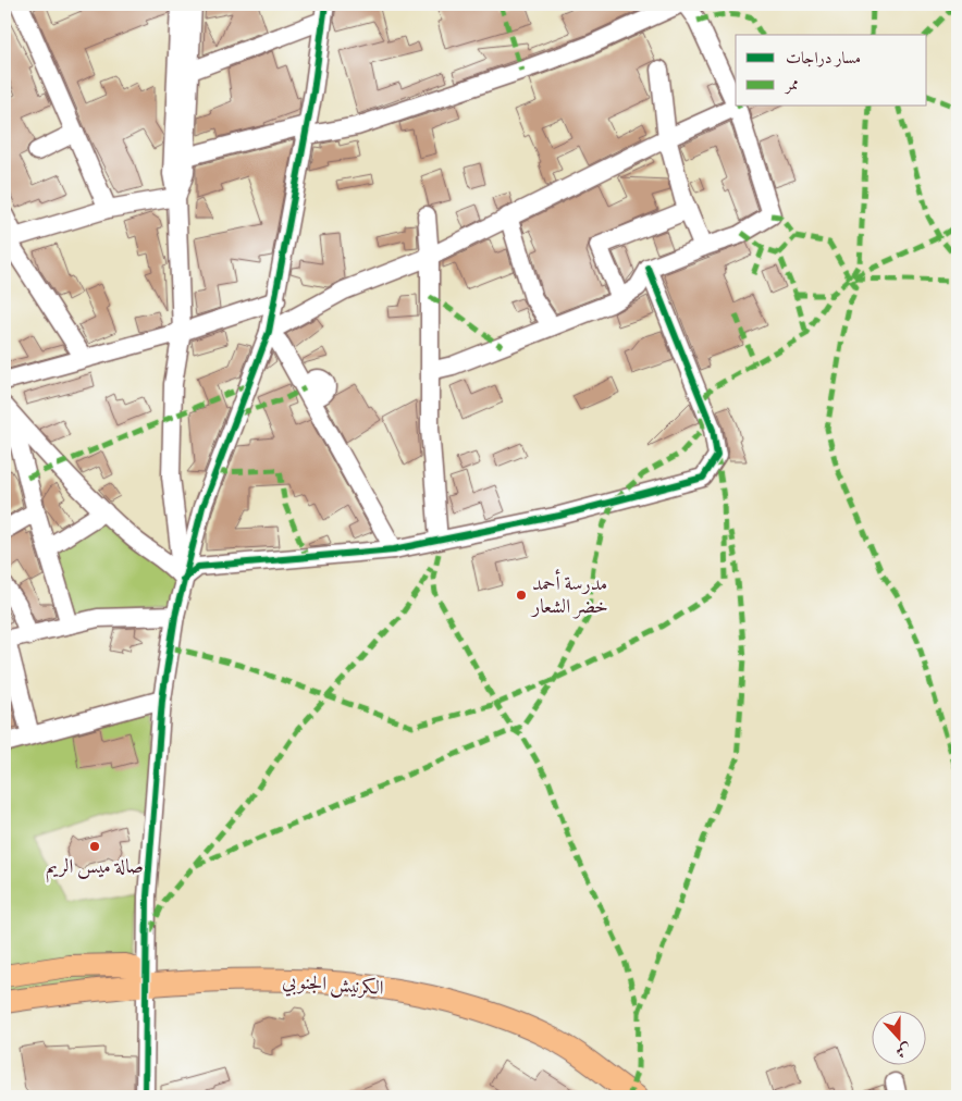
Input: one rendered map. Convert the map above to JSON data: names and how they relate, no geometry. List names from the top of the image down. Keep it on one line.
{"streets":{"main road":["الكرنيش الجنوبي"]},"places":["مدرسة أحمد خضر الشعار","صالة ميس الريم"],"legend":["مسار دراجات","ممر"],"north":"bottom"}
